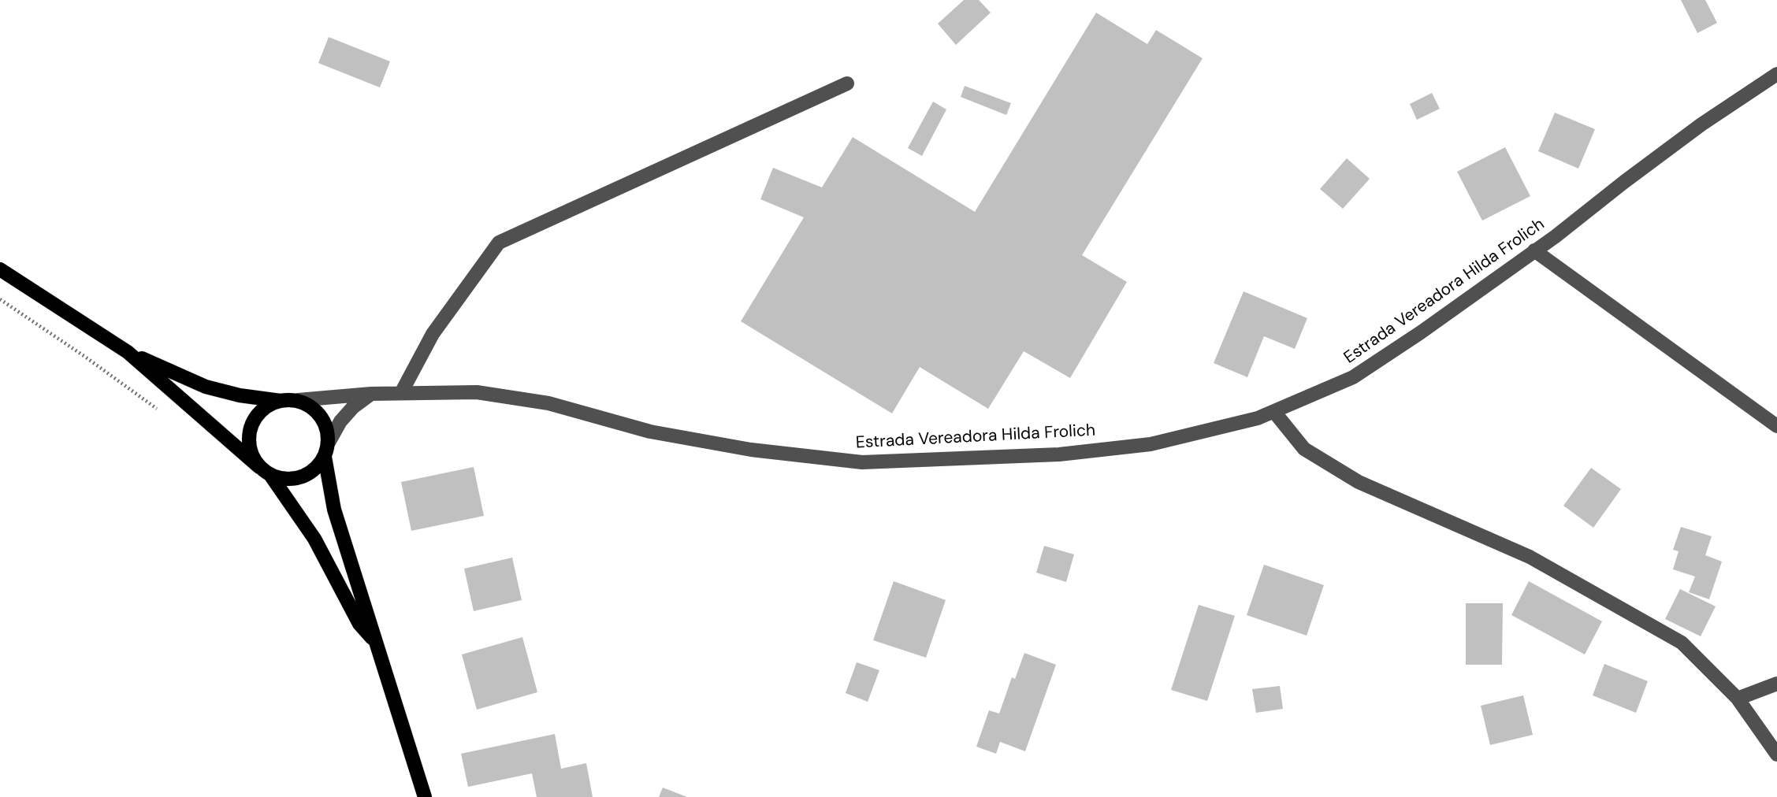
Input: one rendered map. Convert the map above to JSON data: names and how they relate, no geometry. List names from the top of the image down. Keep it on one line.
{"streets":{"street":["Estrada Vereadora Hilda Frolich"]}}
